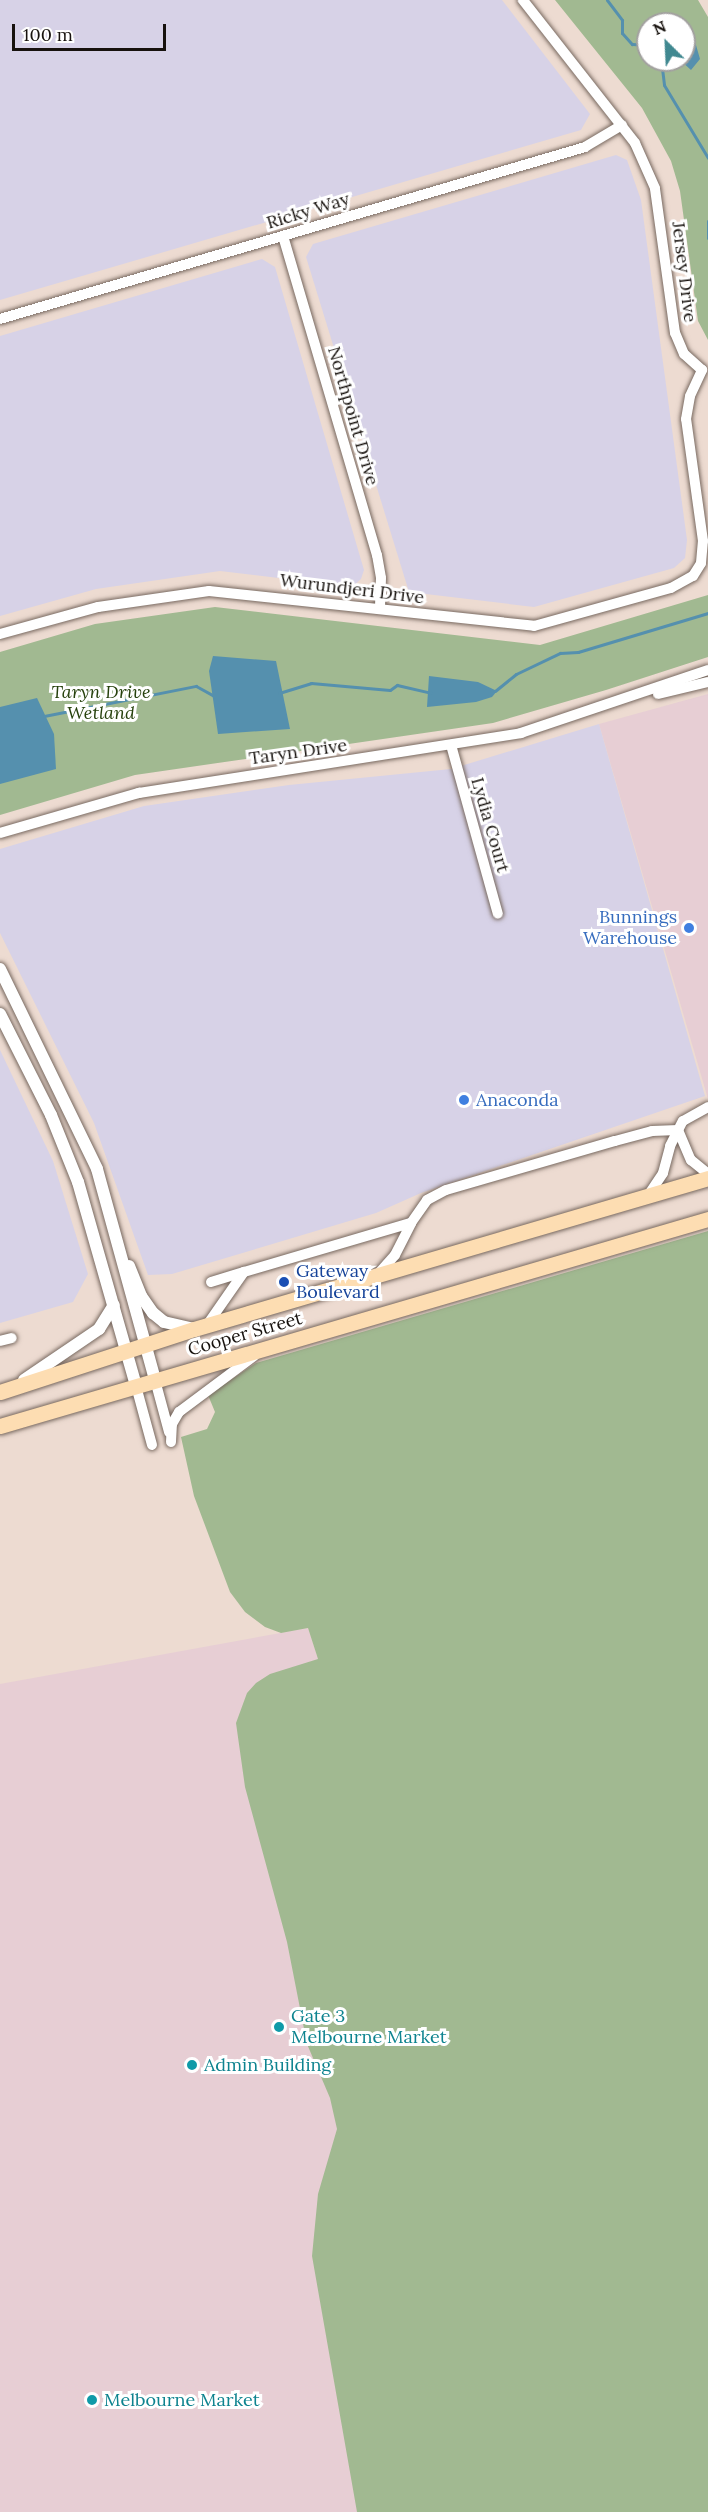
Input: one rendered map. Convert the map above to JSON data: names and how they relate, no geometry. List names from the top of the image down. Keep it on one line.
{"streets":{"main road":["Cooper Street"],"street":["Ricky Way","Jersey Drive","Northpoint Drive","Wurundjeri Drive","Taryn Drive","Lydia Court"]},"crossings":[["Ricky Way","Jersey Drive"],["Ricky Way","Northpoint Drive"],["Jersey Drive","Wurundjeri Drive"],["Northpoint Drive","Wurundjeri Drive"],["Taryn Drive","Lydia Court"]],"parks":["Taryn Drive Wetland"],"places":["Bunnings Warehouse","Anaconda","Gateway Boulevard","Gate 3 Melbourne Market","Admin Building","Melbourne Market"],"scale_bar":"100 m","north":"top left"}
